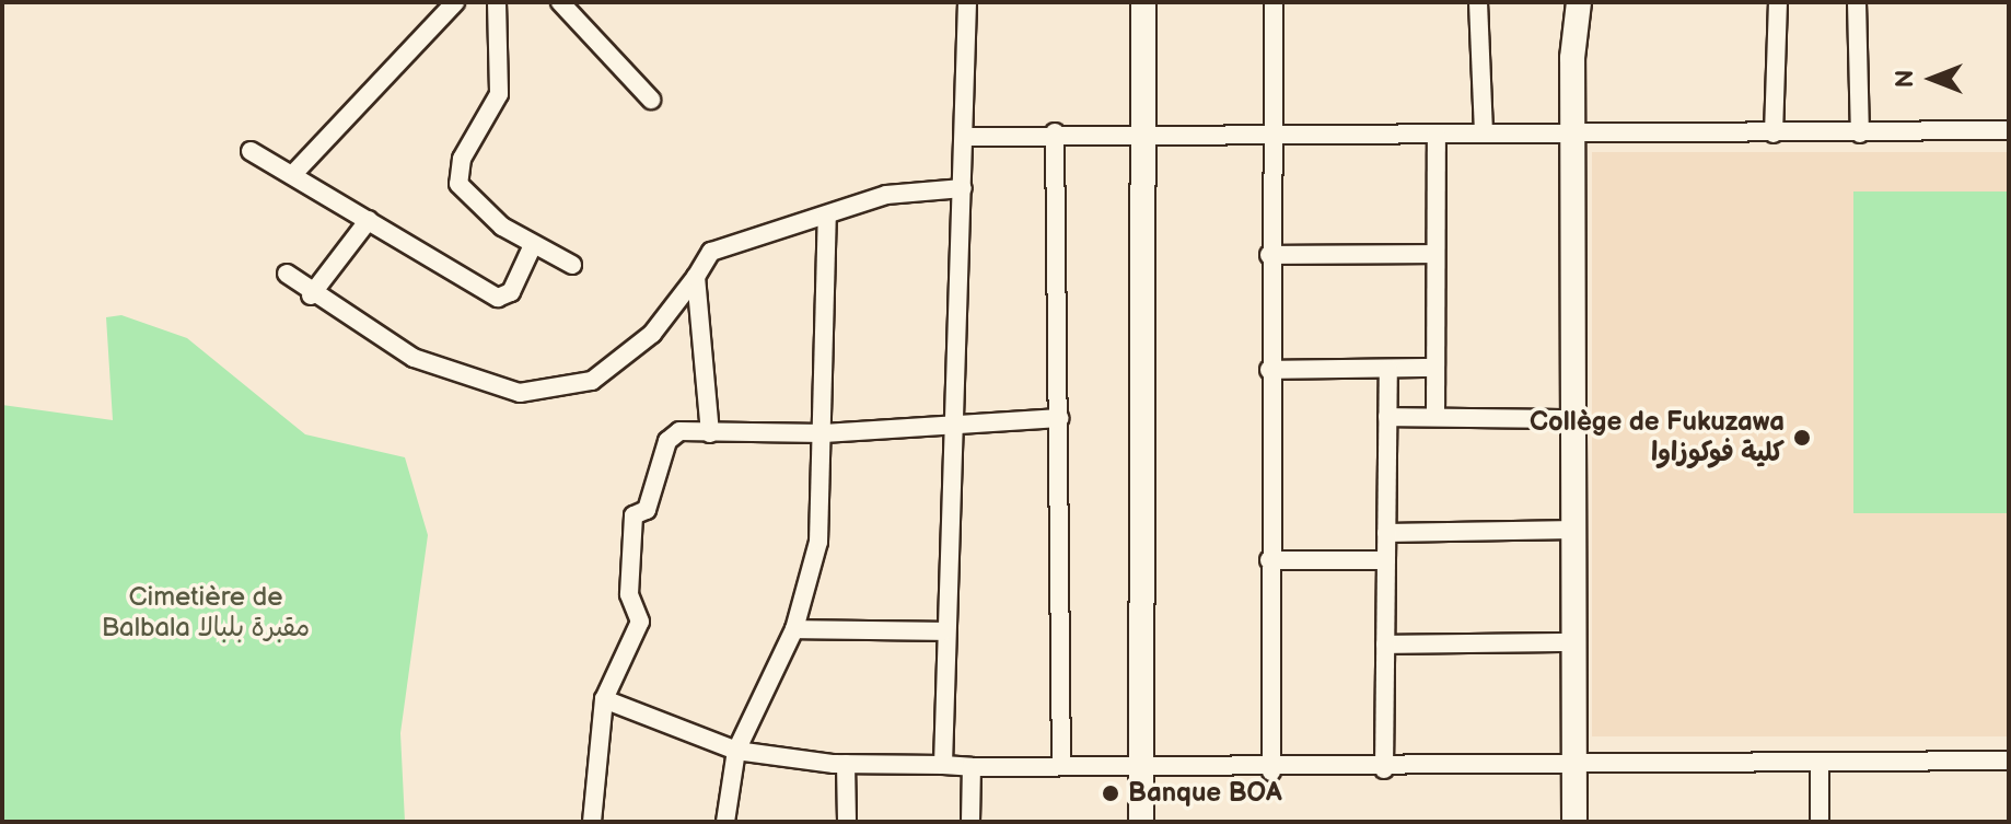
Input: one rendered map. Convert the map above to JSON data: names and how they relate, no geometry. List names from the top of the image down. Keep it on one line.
{"parks":["Cimetière de Balbala مقبرة بلبالا"],"places":["Collège de Fukuzawa كلية فوكوزاوا","Banque BOA"],"north":"left"}
